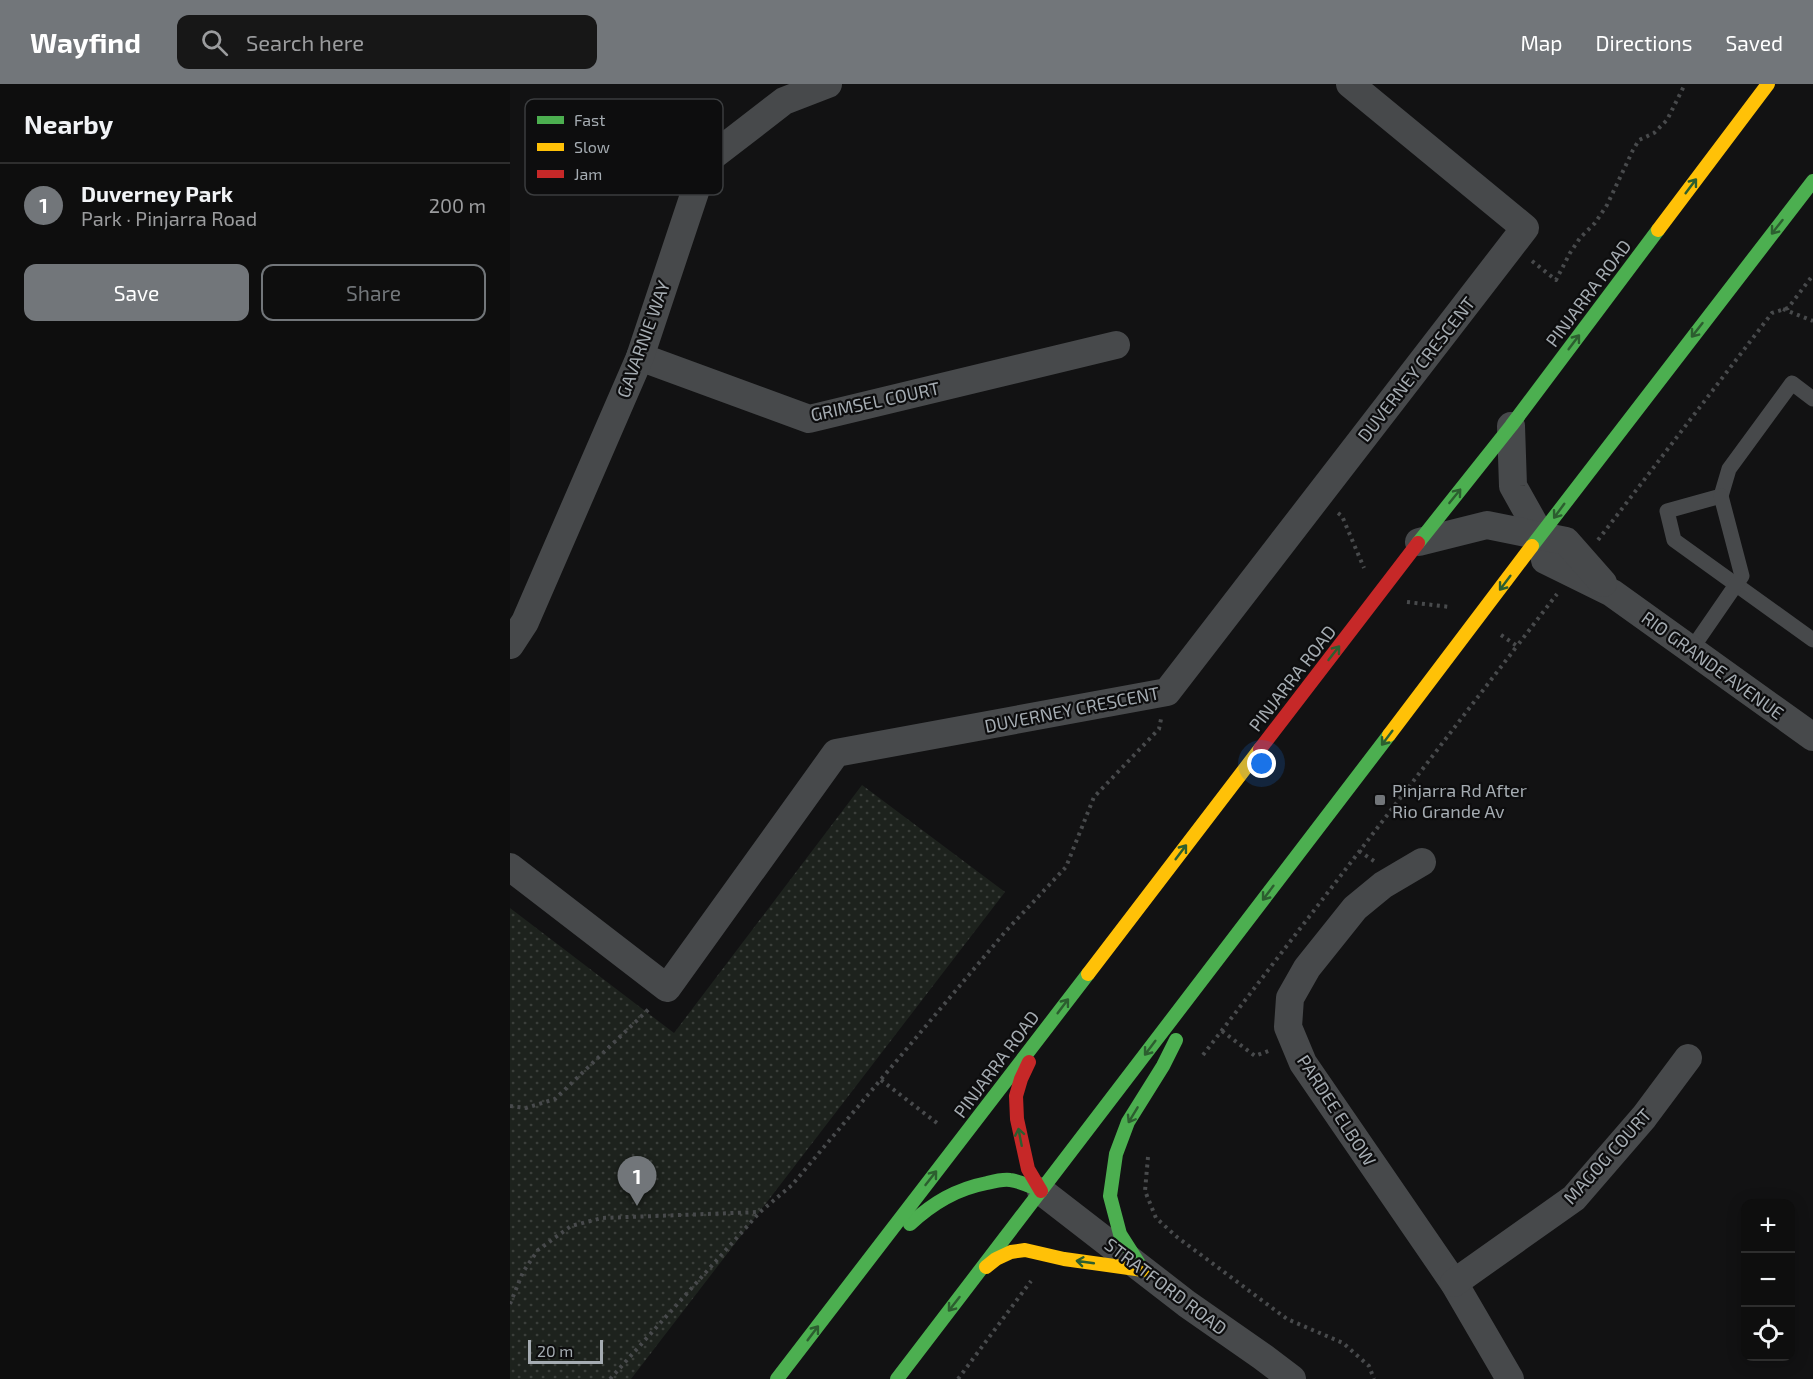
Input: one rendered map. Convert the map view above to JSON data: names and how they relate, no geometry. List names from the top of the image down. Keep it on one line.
{"streets":{"main road":["PINJARRA ROAD"],"street":["GAVARNIE WAY","DUVERNEY CRESCENT","GRIMSEL COURT","RIO GRANDE AVENUE","PARDEE ELBOW","MAGOG COURT","STRATFORD ROAD"]},"crossings":[["PINJARRA ROAD","RIO GRANDE AVENUE"],["GAVARNIE WAY","GRIMSEL COURT"],["PARDEE ELBOW","MAGOG COURT"]],"places":{"transit":["Pinjarra Rd After Rio Grande Av"]},"legend":["Fast","Slow","Jam"],"scale_bar":"20 m","page":{"header":"Wayfind","search":"Search here","nav":["Map","Directions","Saved"],"heading":"Nearby","list":[{"mark":"1","name":"Duverney Park","note":"Park · Pinjarra Road","value":"200 m"}],"buttons":["Save","Share"],"pins":"1","map_buttons":["+","−"],"scale":"20 m"}}
